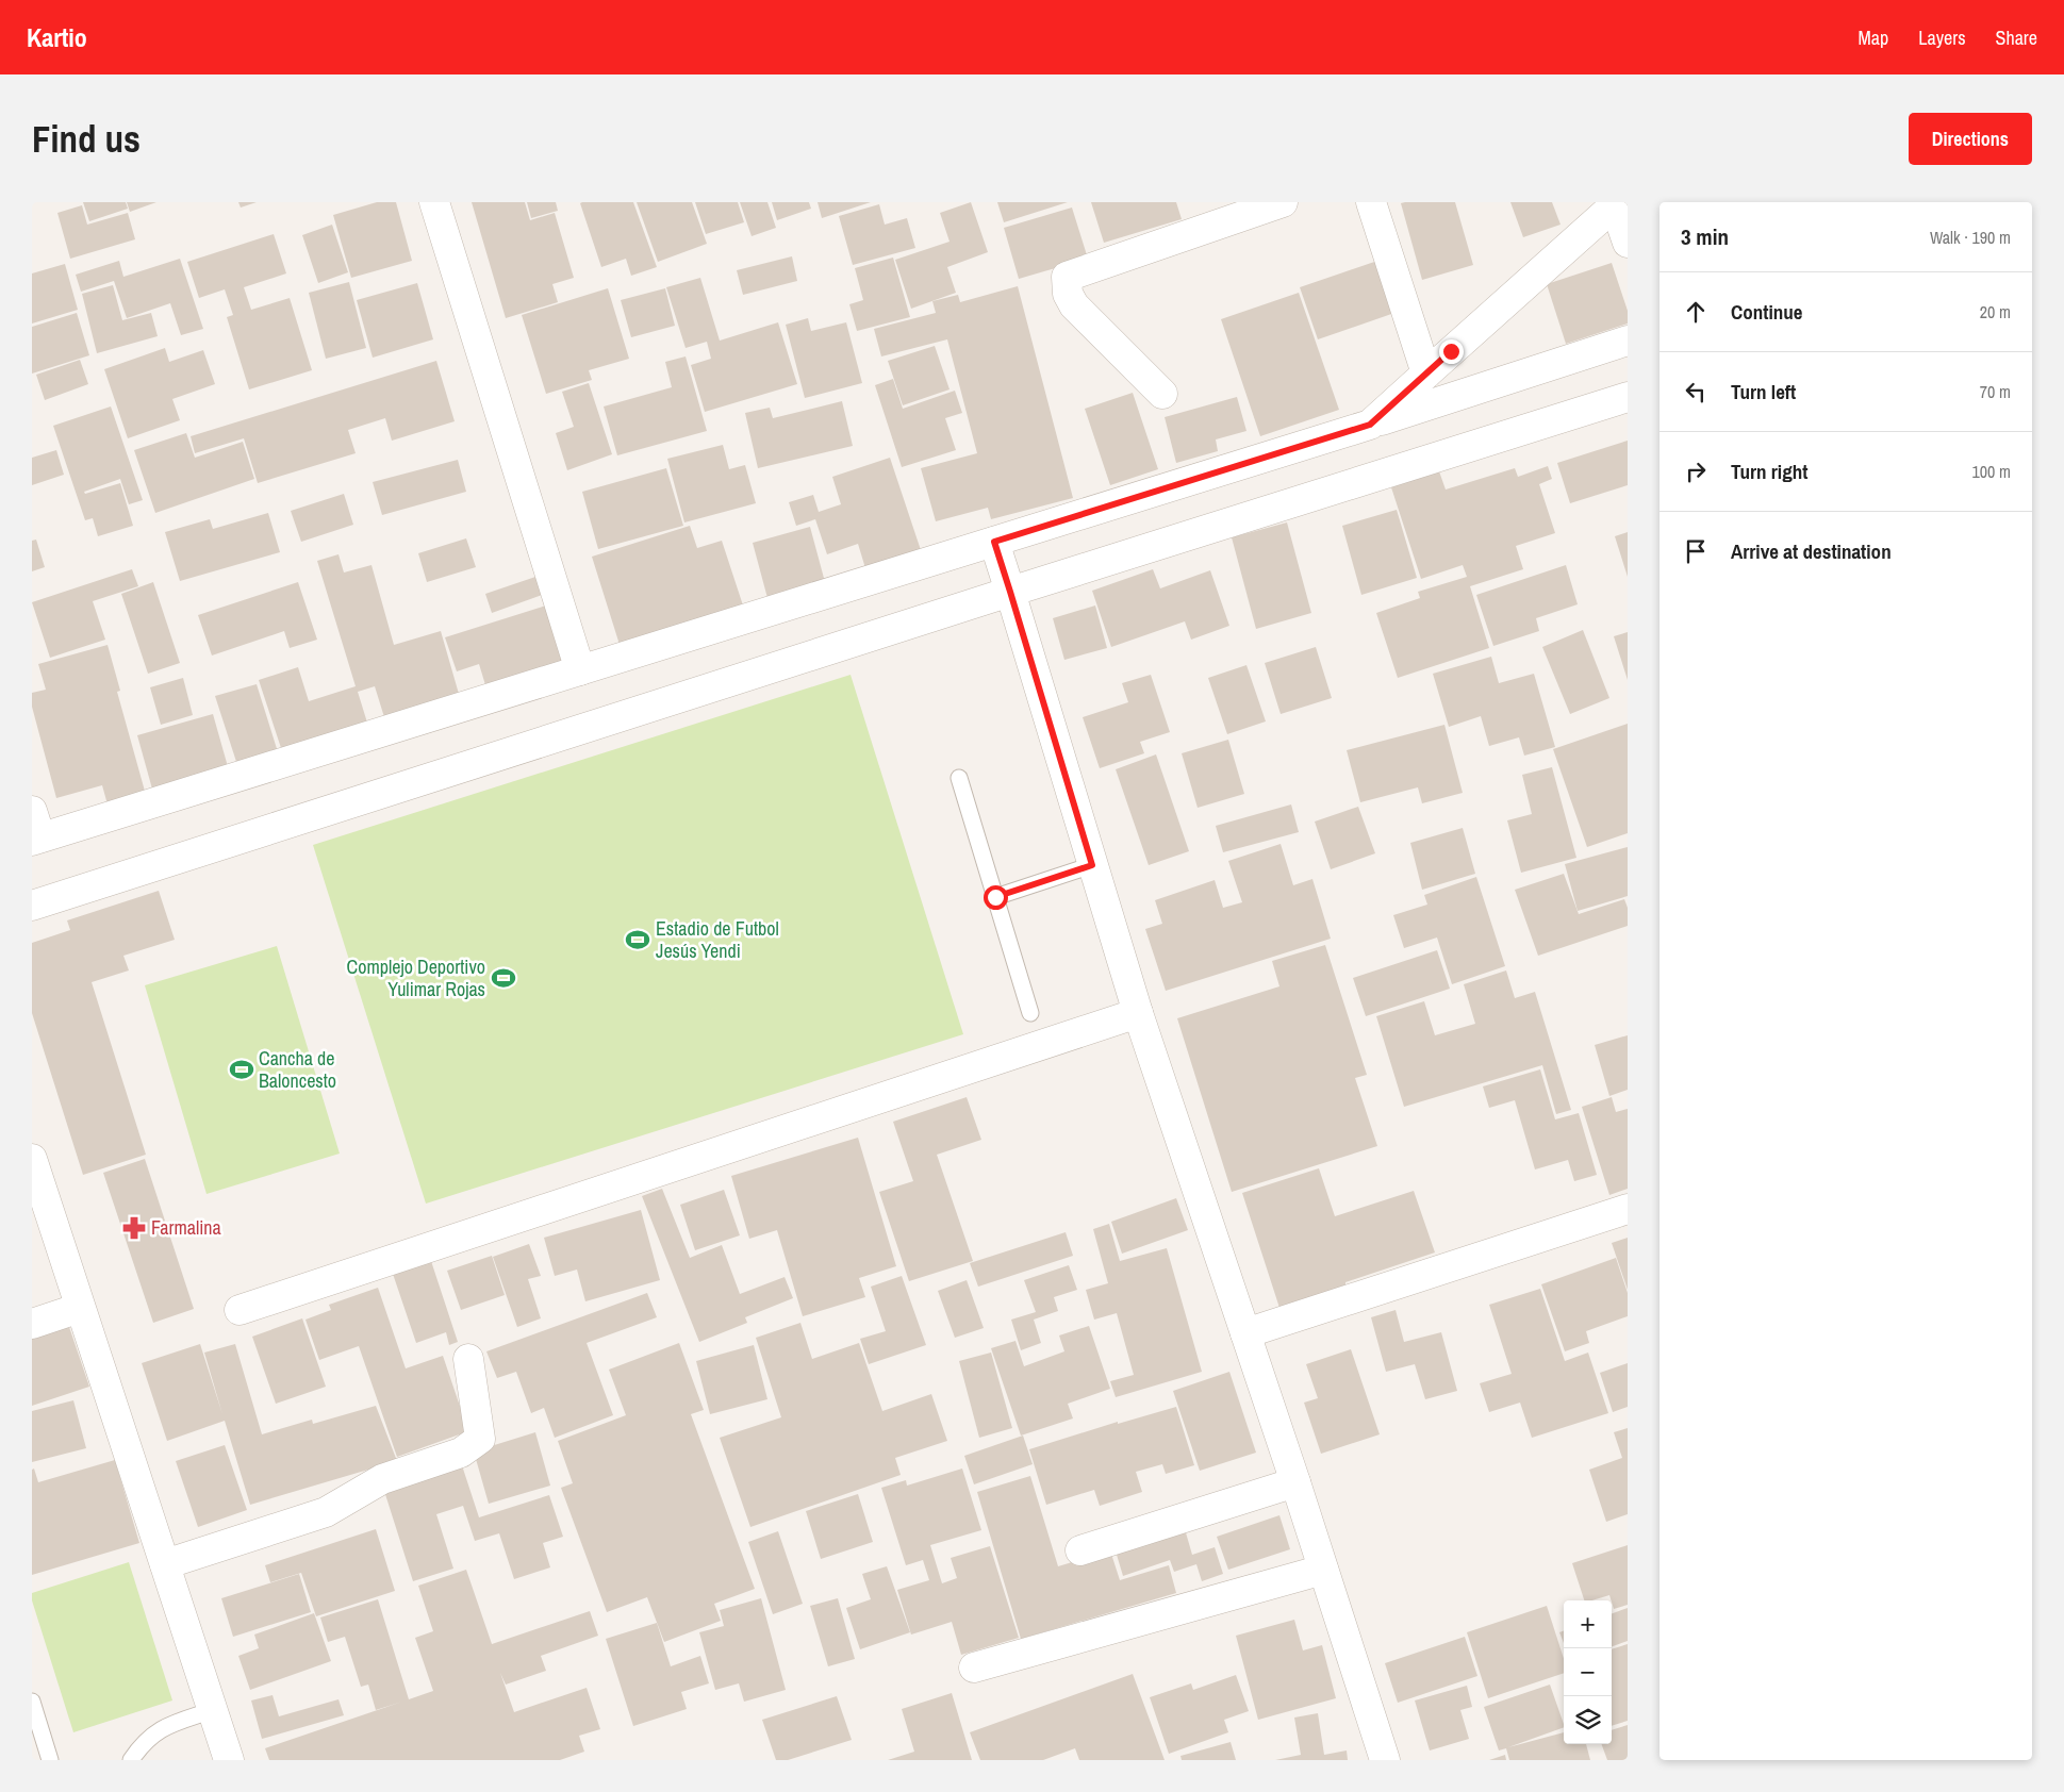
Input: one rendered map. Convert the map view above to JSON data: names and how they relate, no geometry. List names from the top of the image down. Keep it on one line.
{"places":{"sports":["Estadio de Futbol Jesús Yendi","Complejo Deportivo Yulimar Rojas","Cancha de Baloncesto"],"pharmacy":["Farmalina"]},"page":{"header":"Kartio","nav":["Map","Layers","Share"],"buttons":"Directions","title":"Find us","heading":["3 min","Walk · 190 m"],"list":[["Continue","20 m"],["Turn left","70 m"],["Turn right","100 m"],"Arrive at destination"],"map_buttons":["+","−"]}}
